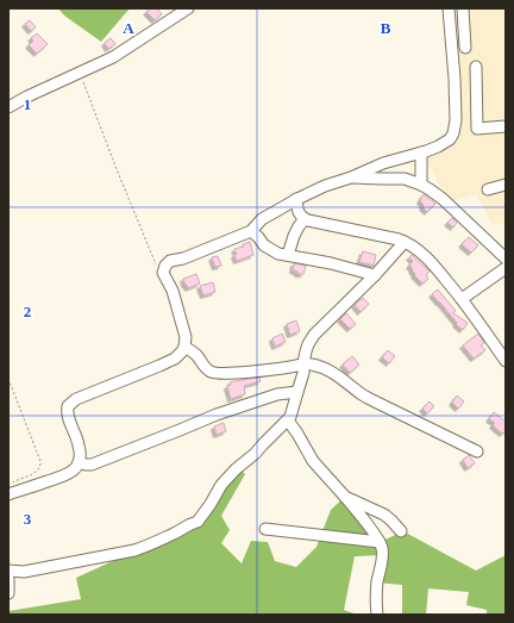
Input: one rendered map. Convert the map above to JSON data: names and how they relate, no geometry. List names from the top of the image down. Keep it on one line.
{"grid":{"columns":["A","B"],"rows":["1","2","3"]}}
